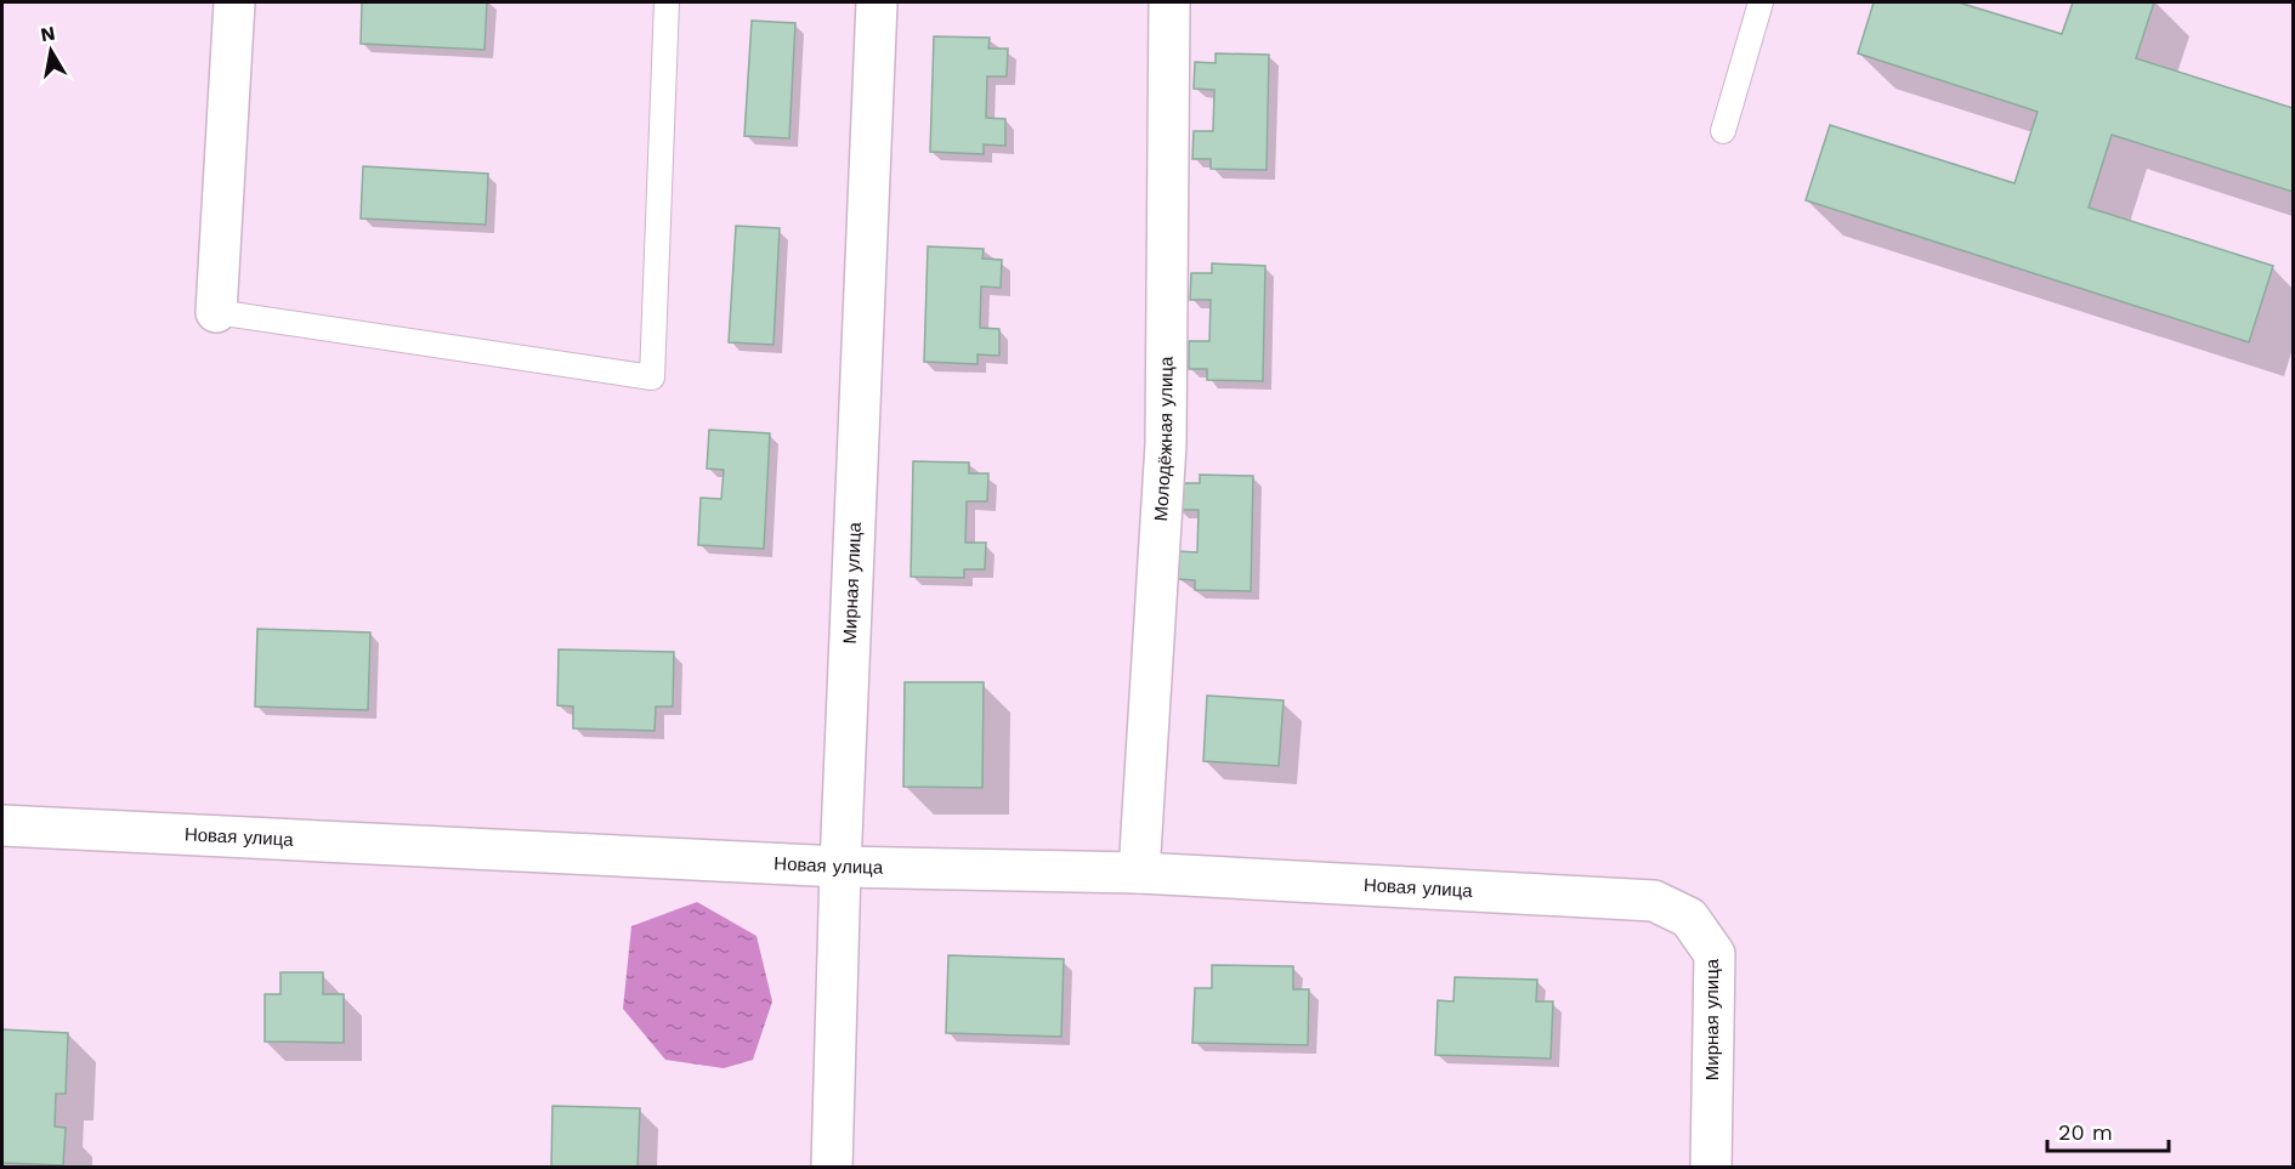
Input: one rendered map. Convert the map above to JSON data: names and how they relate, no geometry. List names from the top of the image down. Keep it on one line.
{"streets":{"street":["Молодёжная улица","Мирная улица","Новая улица"]},"crossings":[["Молодёжная улица","Новая улица"],["Мирная улица","Новая улица"]],"scale_bar":"20 m","north":"top"}
